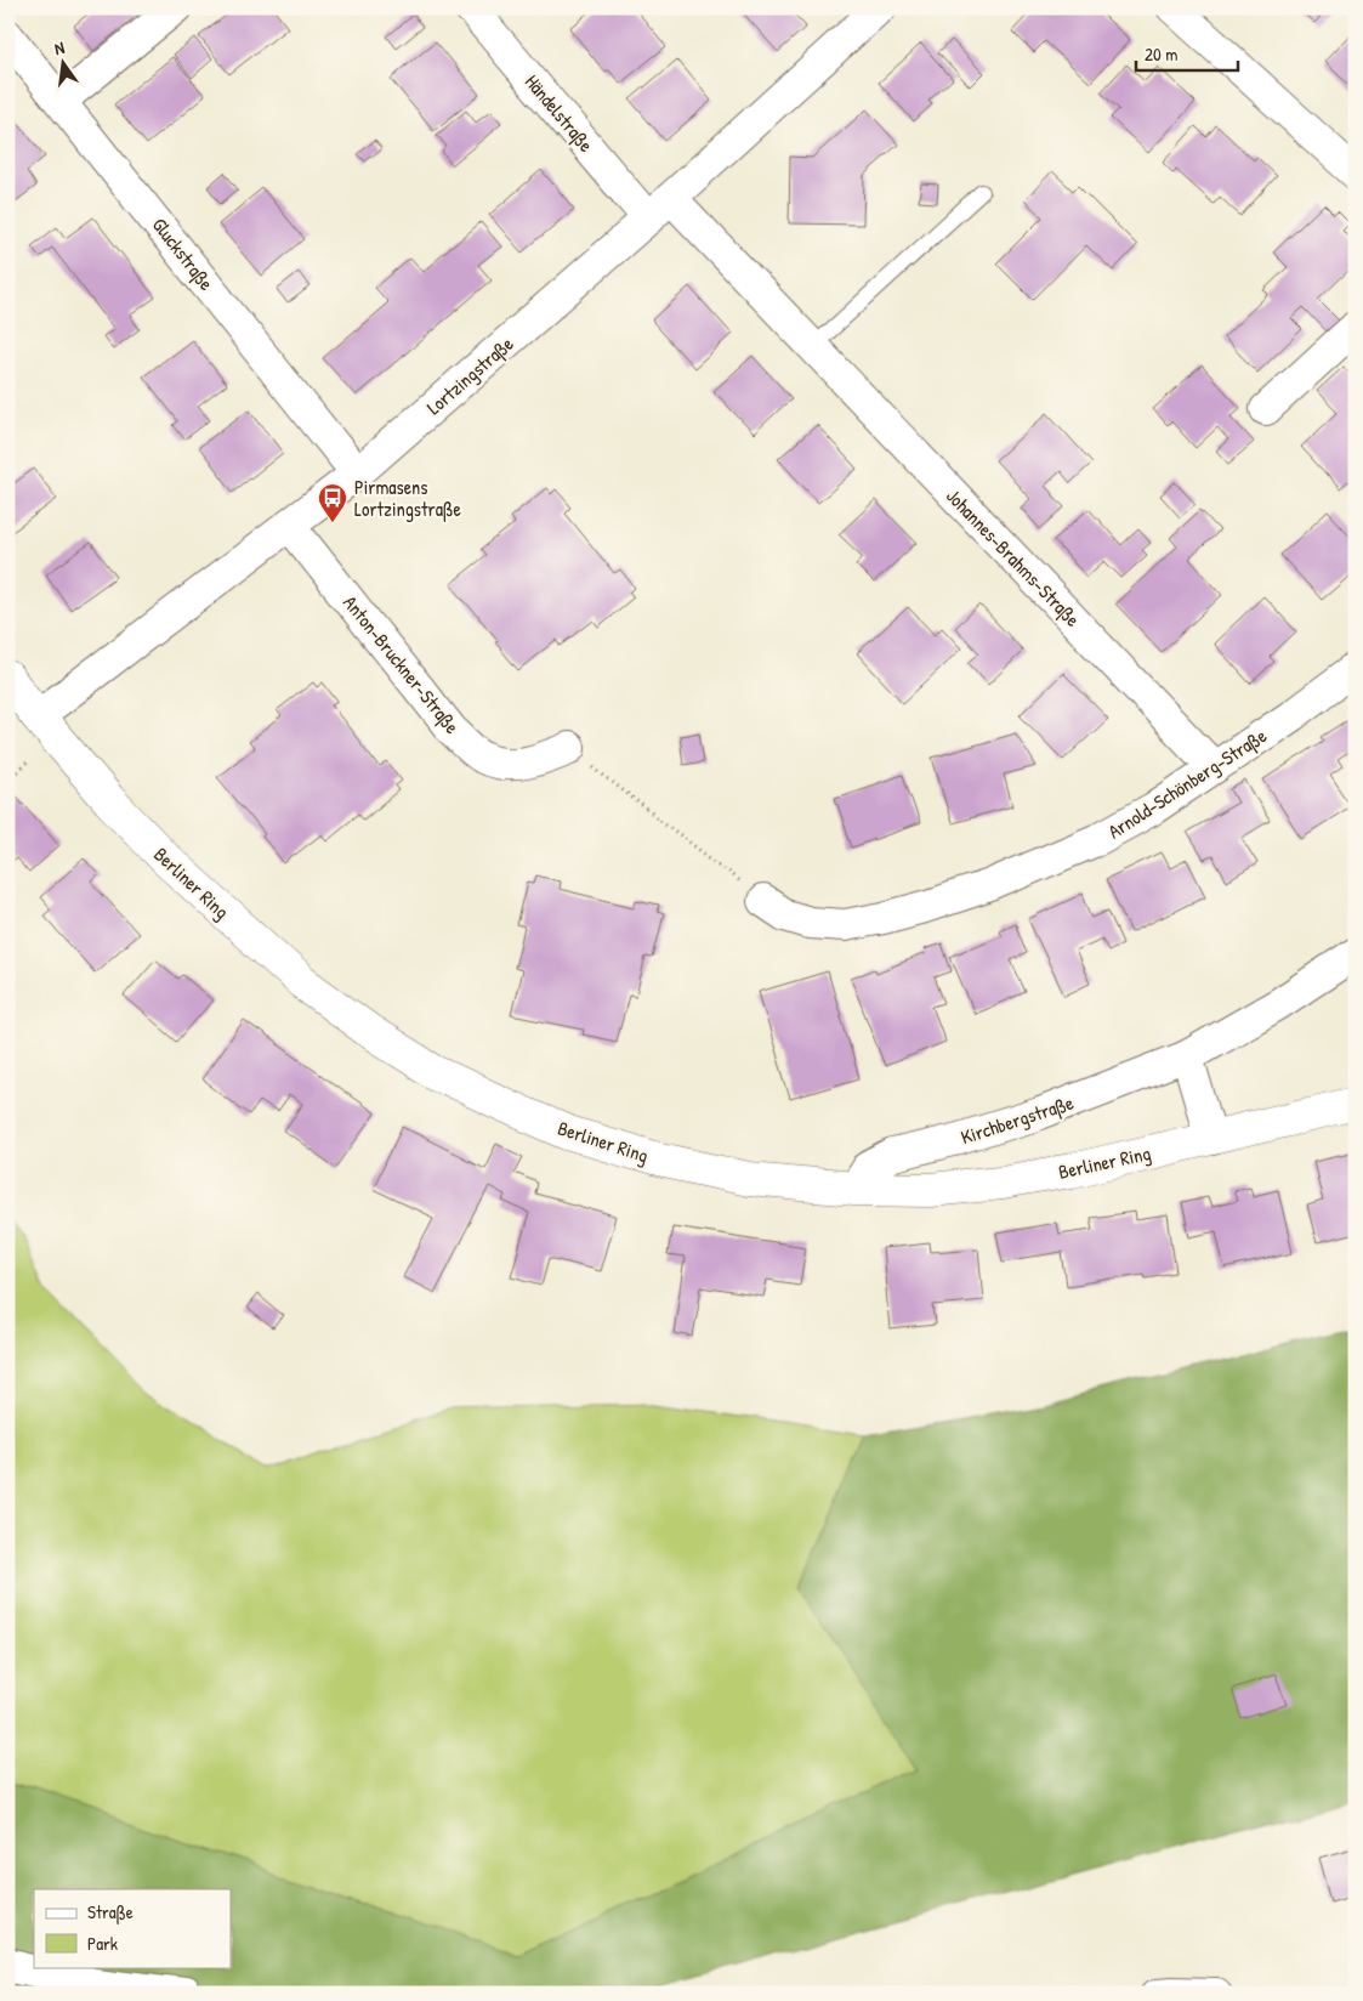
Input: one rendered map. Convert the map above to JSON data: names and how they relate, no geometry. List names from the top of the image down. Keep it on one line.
{"streets":{"street":["Händelstraße","Gluckstraße","Lortzingstraße","Johannes-Brahms-Straße","Anton-Bruckner-Straße","Arnold-Schönberg-Straße","Berliner Ring","Kirchbergstraße"]},"crossings":[["Händelstraße","Lortzingstraße"],["Händelstraße","Johannes-Brahms-Straße"],["Gluckstraße","Lortzingstraße"],["Lortzingstraße","Johannes-Brahms-Straße"],["Lortzingstraße","Anton-Bruckner-Straße"],["Lortzingstraße","Berliner Ring"],["Johannes-Brahms-Straße","Arnold-Schönberg-Straße"],["Berliner Ring","Kirchbergstraße"]],"places":{"bus stop":["Pirmasens Lortzingstraße"]},"legend":["Straße","Park"],"scale_bar":"20 m","north":"top"}
